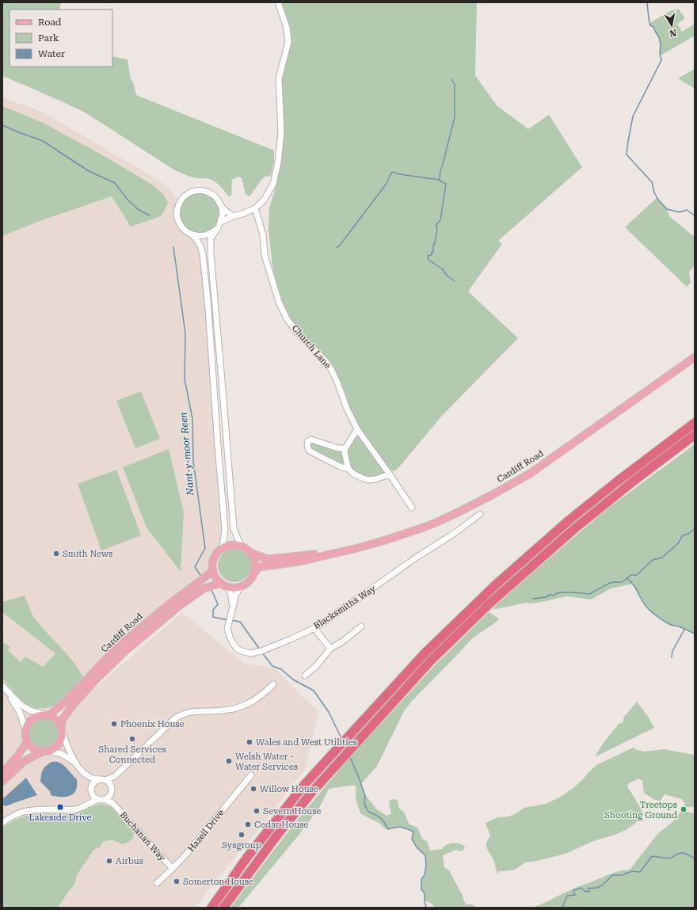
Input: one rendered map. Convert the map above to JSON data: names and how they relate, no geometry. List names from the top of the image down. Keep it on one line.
{"streets":{"main road":["Cardiff Road"],"street":["Church Lane","Blacksmiths Way","Hazell Drive","Buchanan Way"]},"crossings":[["Cardiff Road","Blacksmiths Way"],["Hazell Drive","Buchanan Way"]],"water":["Nant-y-moor Reen"],"places":{"other":["Smith News","Phoenix House","Shared Services Connected","Wales and West Utilities","Welsh Water - Water Services","Willow House","Treetops Shooting Ground","Severn House","Cedar House","Sysgroup","Airbus","Somerton House"],"transit":["Lakeside Drive"]},"legend":["Road","Park","Water"],"north":"bottom"}
